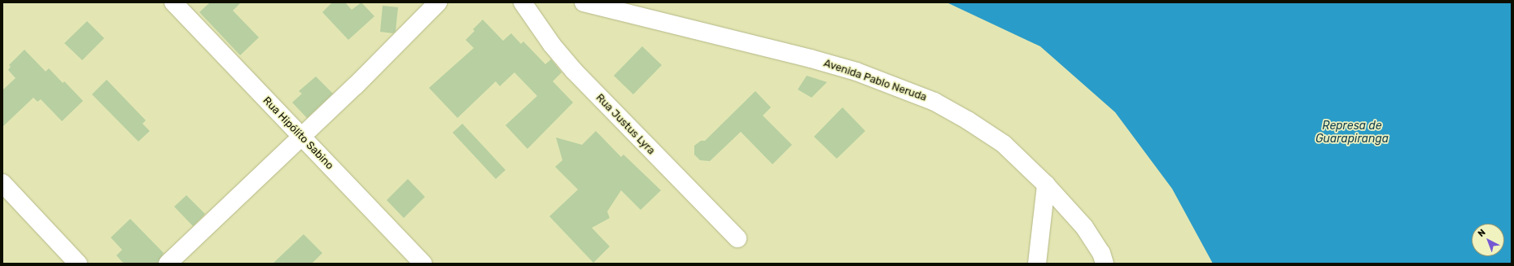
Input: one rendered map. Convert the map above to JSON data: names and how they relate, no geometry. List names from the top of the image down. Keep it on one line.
{"streets":{"street":["Avenida Pablo Neruda","Rua Justus Lyra","Rua Hipólito Sabino"]},"water":["Represa de Guarapiranga"],"north":"top left"}
